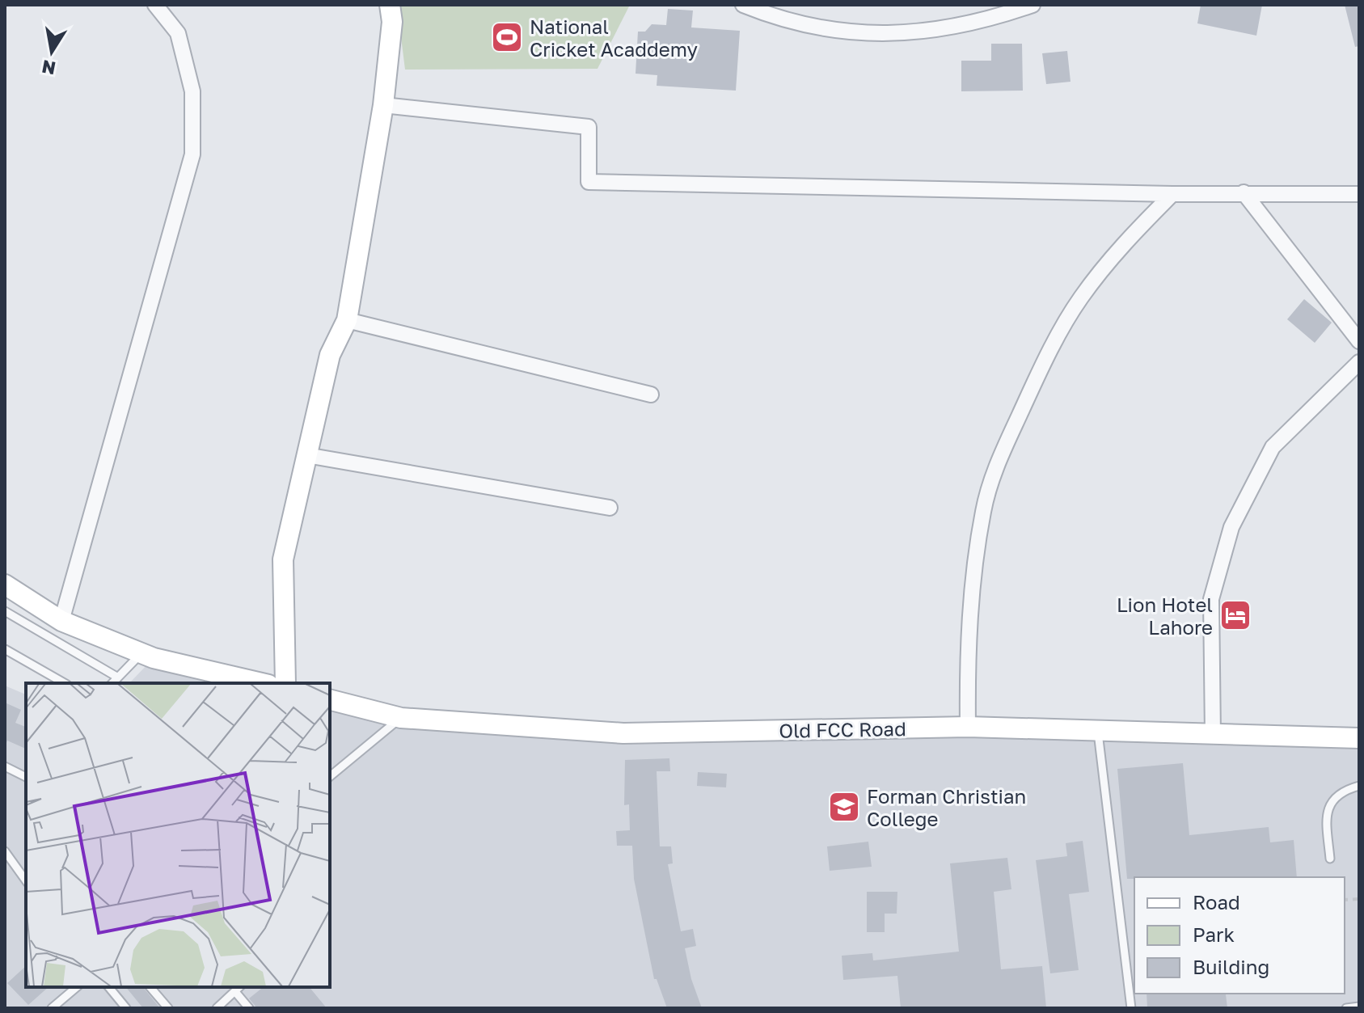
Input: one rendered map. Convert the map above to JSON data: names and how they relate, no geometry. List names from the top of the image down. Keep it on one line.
{"streets":{"street":["Old FCC Road"]},"places":{"sports":["National Cricket Acaddemy"],"hotel":["Lion Hotel Lahore"],"school or university":["Forman Christian College"]},"legend":["Road","Park","Building"],"north":"bottom"}
